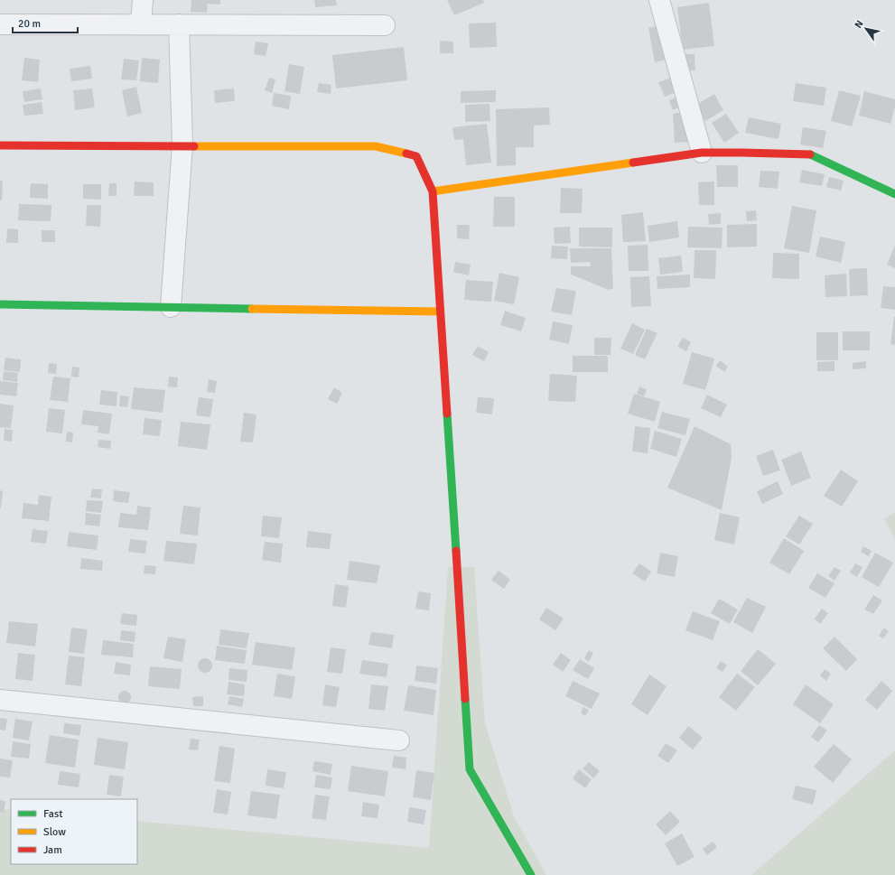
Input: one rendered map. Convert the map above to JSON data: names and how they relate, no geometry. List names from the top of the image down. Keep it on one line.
{"legend":["Fast","Slow","Jam"],"scale_bar":"20 m","north":"top left"}
